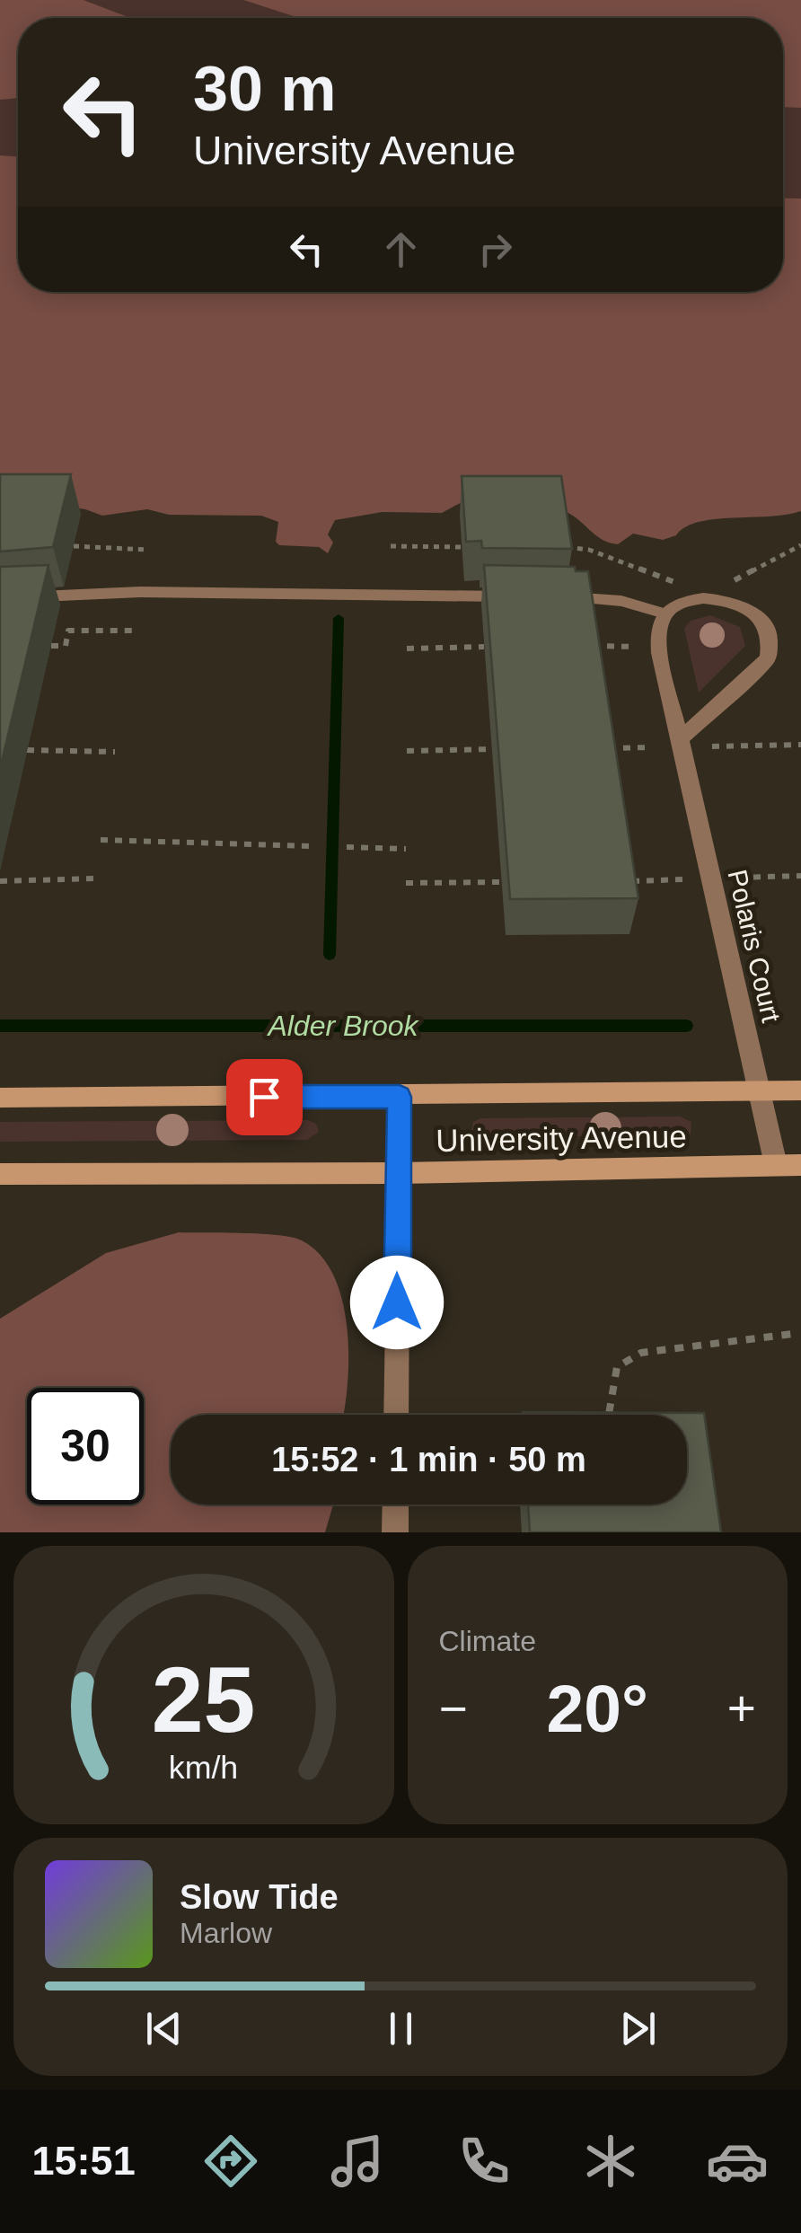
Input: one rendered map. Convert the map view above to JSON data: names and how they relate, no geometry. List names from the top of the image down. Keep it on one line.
{"streets":{"main road":["University Avenue"],"street":["Polaris Court"]},"crossings":[["Polaris Court","University Avenue"]],"water":["Alder Brook"],"page":{"turn":["30 m","University Avenue"],"limit":"30","trip":"15:52 · 1 min · 50 m","tile":"Climate","heat":["−","20°","+"],"song":["Slow Tide","Marlow"],"tabs":"15:51","gauge":["25","km/h"]}}
